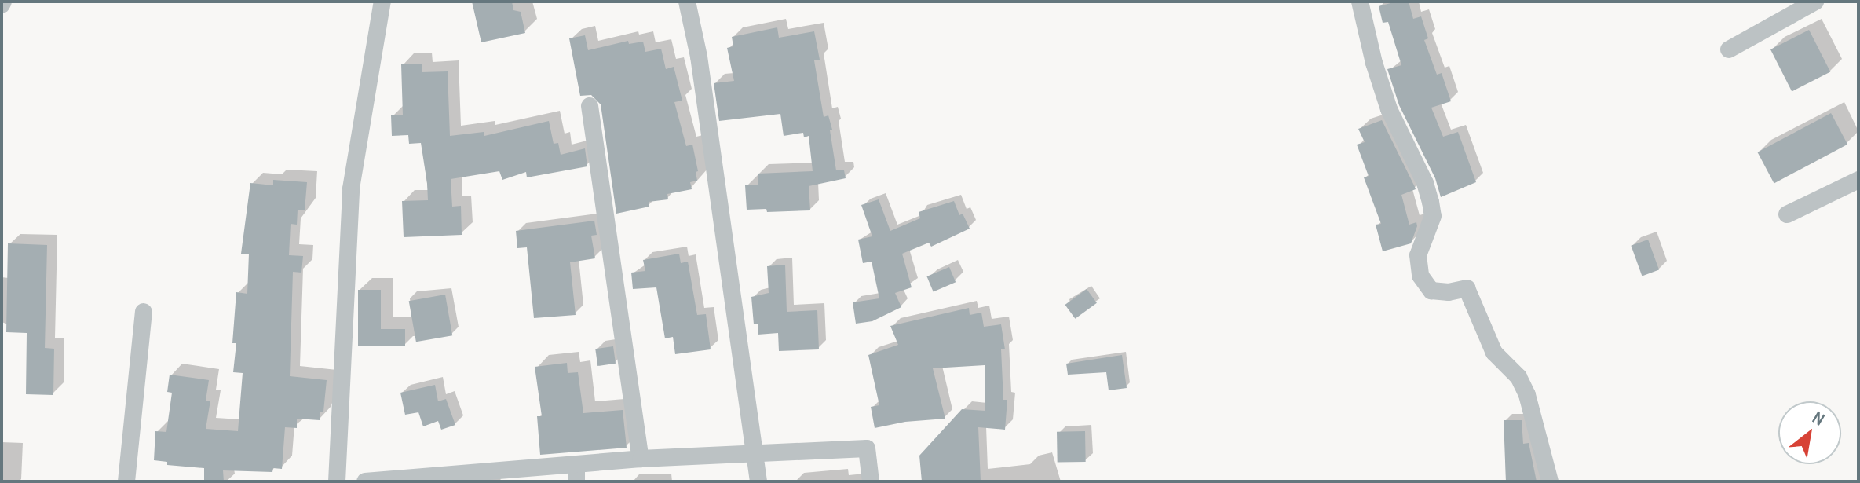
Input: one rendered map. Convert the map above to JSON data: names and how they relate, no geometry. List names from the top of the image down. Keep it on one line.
{"north":"top right"}
